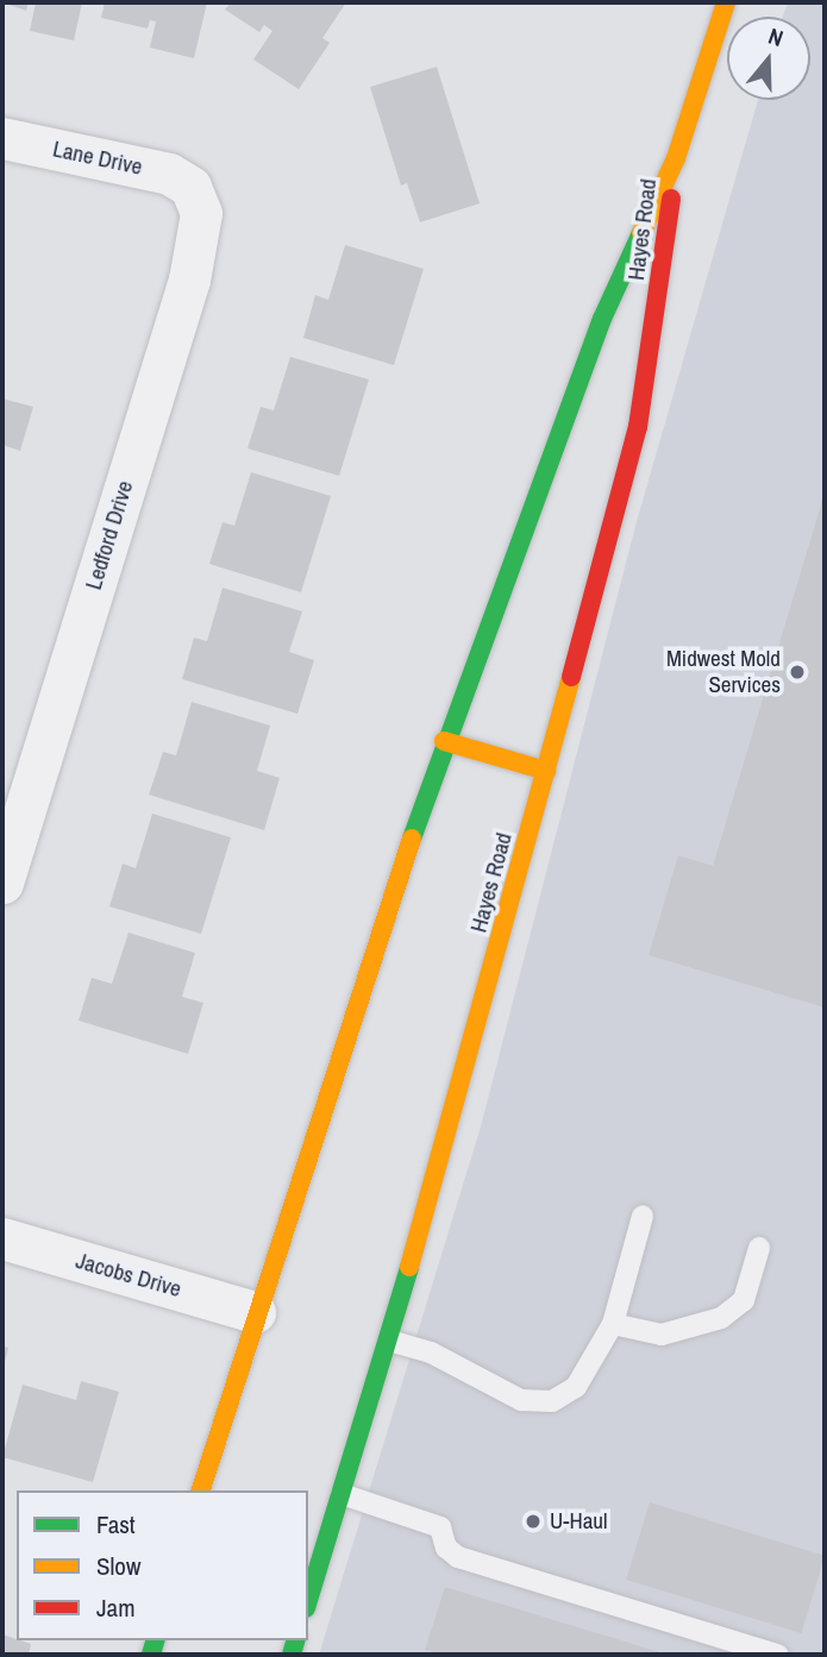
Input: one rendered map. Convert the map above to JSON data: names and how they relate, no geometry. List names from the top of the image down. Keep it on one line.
{"streets":{"street":["Lane Drive","Hayes Road","Ledford Drive","Jacobs Drive"]},"crossings":[["Lane Drive","Ledford Drive"],["Hayes Road","Jacobs Drive"]],"places":["Midwest Mold Services","U-Haul"],"legend":["Fast","Slow","Jam"],"north":"top"}
